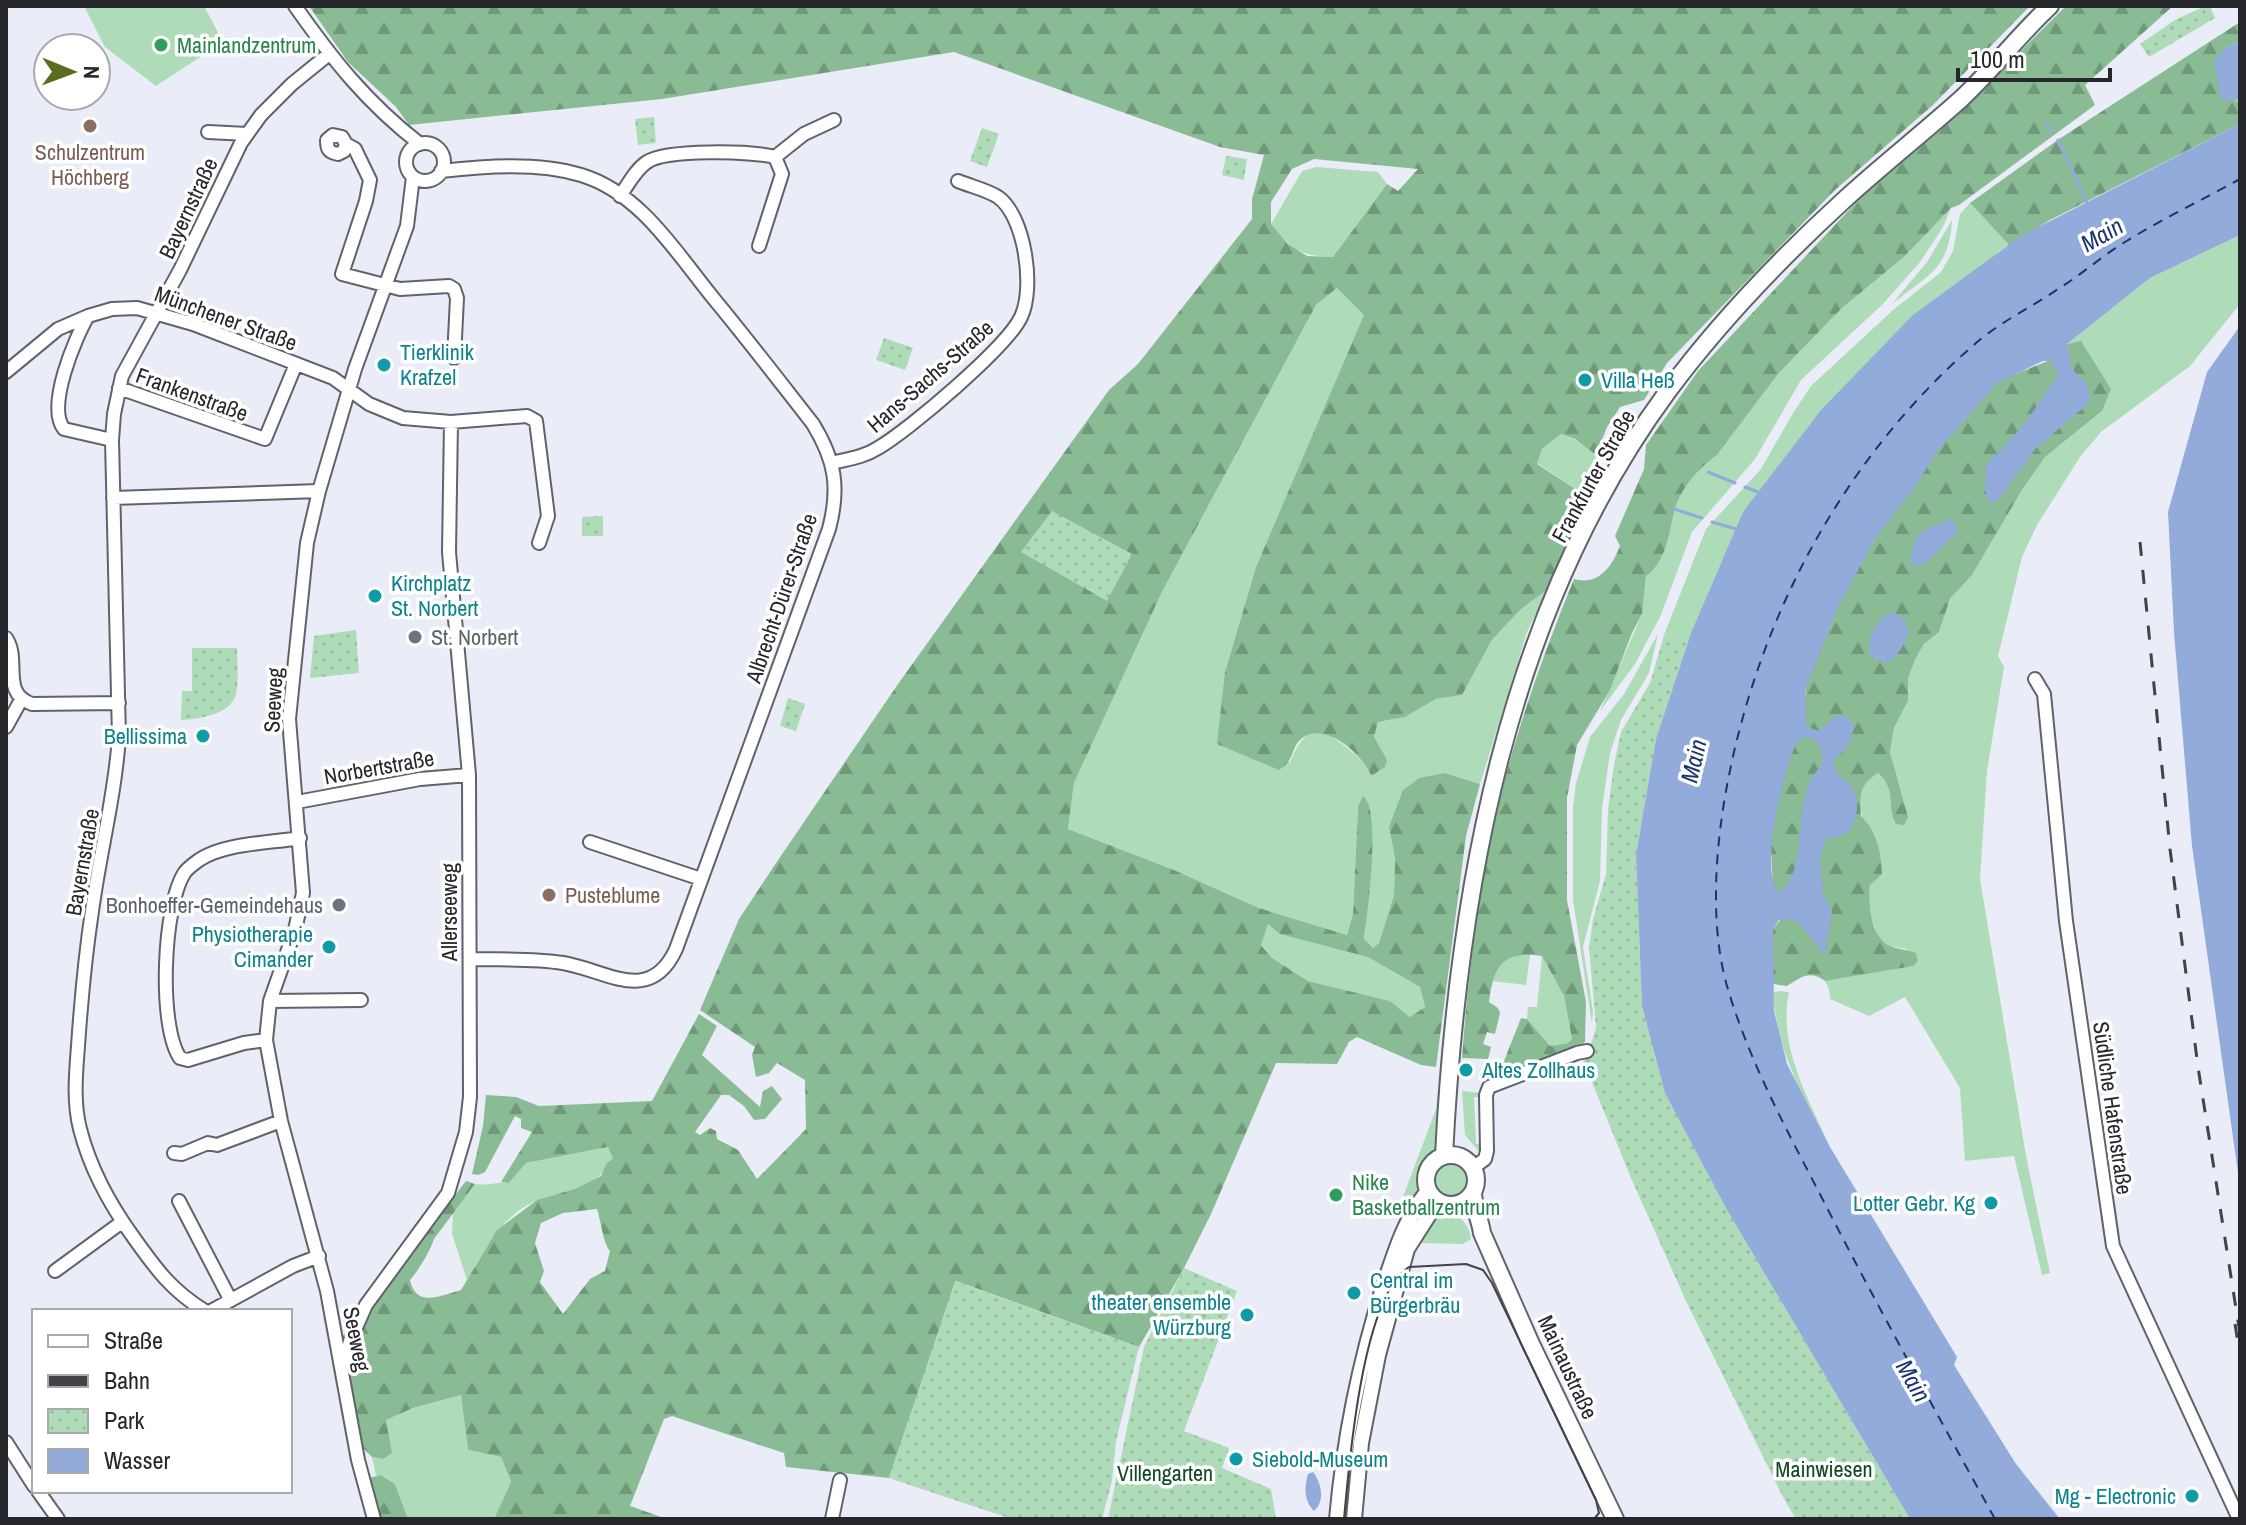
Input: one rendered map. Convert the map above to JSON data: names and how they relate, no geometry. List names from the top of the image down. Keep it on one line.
{"streets":{"main road":["Frankfurter Straße","Mainaustraße"],"street":["Bayernstraße","Münchener Straße","Hans-Sachs-Straße","Frankenstraße","Albrecht-Dürer-Straße","Seeweg","Norbertstraße","Allerseeweg","Südliche Hafenstraße"]},"crossings":[["Bayernstraße","Münchener Straße"],["Bayernstraße","Frankenstraße"],["Bayernstraße","Seeweg"],["Münchener Straße","Frankenstraße"],["Münchener Straße","Seeweg"],["Münchener Straße","Allerseeweg"],["Hans-Sachs-Straße","Albrecht-Dürer-Straße"],["Frankfurter Straße","Mainaustraße"],["Albrecht-Dürer-Straße","Seeweg"],["Albrecht-Dürer-Straße","Allerseeweg"],["Seeweg","Norbertstraße"],["Seeweg","Allerseeweg"],["Norbertstraße","Allerseeweg"]],"water":["Main"],"parks":["Mainwiesen","Villengarten"],"places":["Mainlandzentrum","Schulzentrum Höchberg","Tierklinik Krafzel","Villa Heß","Kirchplatz St. Norbert","St. Norbert","Bellissima","Pusteblume","Bonhoeffer-Gemeindehaus","Physiotherapie Cimander","Altes Zollhaus","Nike Basketballzentrum","Lotter Gebr. Kg","Central im Bürgerbräu","theater ensemble Würzburg","Siebold-Museum","Mg - Electronic"],"legend":["Straße","Bahn","Park","Wasser"],"scale_bar":"100 m","north":"right"}
